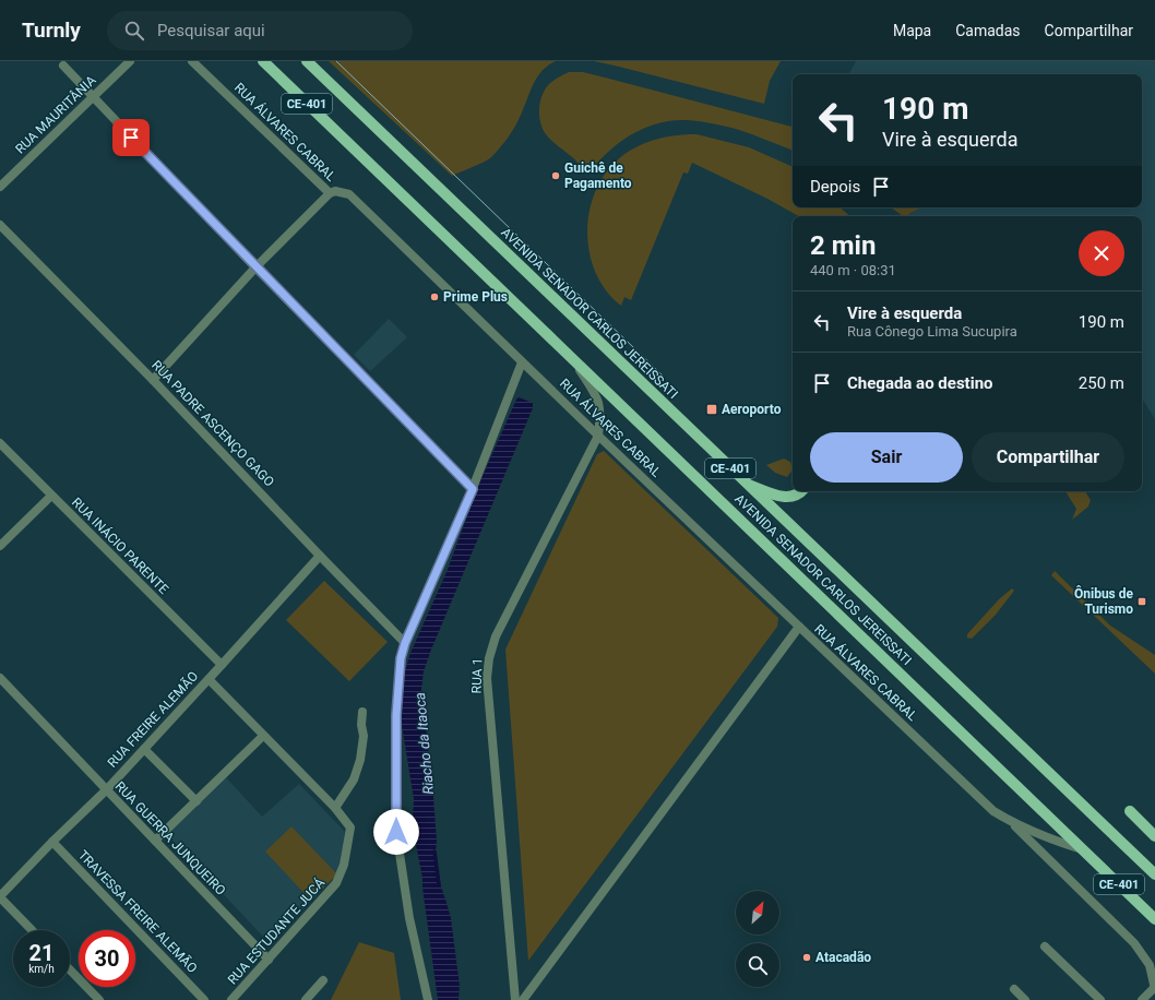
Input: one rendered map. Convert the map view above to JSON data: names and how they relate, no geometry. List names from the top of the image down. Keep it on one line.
{"streets":{"main road":["CE-401","AVENIDA SENADOR CARLOS JEREISSATI"],"street":["RUA MAURITÂNIA","RUA ÁLVARES CABRAL","RUA PADRE ASCENÇO GAGO","RUA INÁCIO PARENTE","RUA 1","RUA FREIRE ALEMÃO","RUA GUERRA JUNQUEIRO","TRAVESSA FREIRE ALEMÃO","RUA ESTUDANTE JUCÁ"]},"crossings":[["RUA ÁLVARES CABRAL","AVENIDA SENADOR CARLOS JEREISSATI"],["RUA ÁLVARES CABRAL","RUA 1"],["AVENIDA SENADOR CARLOS JEREISSATI","RUA 1"],["RUA PADRE ASCENÇO GAGO","RUA FREIRE ALEMÃO"],["RUA INÁCIO PARENTE","RUA FREIRE ALEMÃO"],["RUA FREIRE ALEMÃO","RUA GUERRA JUNQUEIRO"],["RUA FREIRE ALEMÃO","TRAVESSA FREIRE ALEMÃO"],["RUA GUERRA JUNQUEIRO","RUA ESTUDANTE JUCÁ"]],"water":["Riacho da Itaoca"],"places":{"other":["Guichê de Pagamento","Prime Plus","Atacadão"],"transit":["Aeroporto","Ônibus de Turismo"]},"north":"top right","page":{"header":"Turnly","search":"Pesquisar aqui","nav":["Mapa","Camadas","Compartilhar"],"turn":["190 m","Vire à esquerda"],"then":"Depois","heading":["2 min","440 m · 08:31"],"list":[{"name":"Vire à esquerda","note":"Rua Cônego Lima Sucupira","value":"190 m"},{"name":"Chegada ao destino","value":"250 m"}],"buttons":["Sair","Compartilhar"],"speed":"21 km/h","limit":"30"}}
